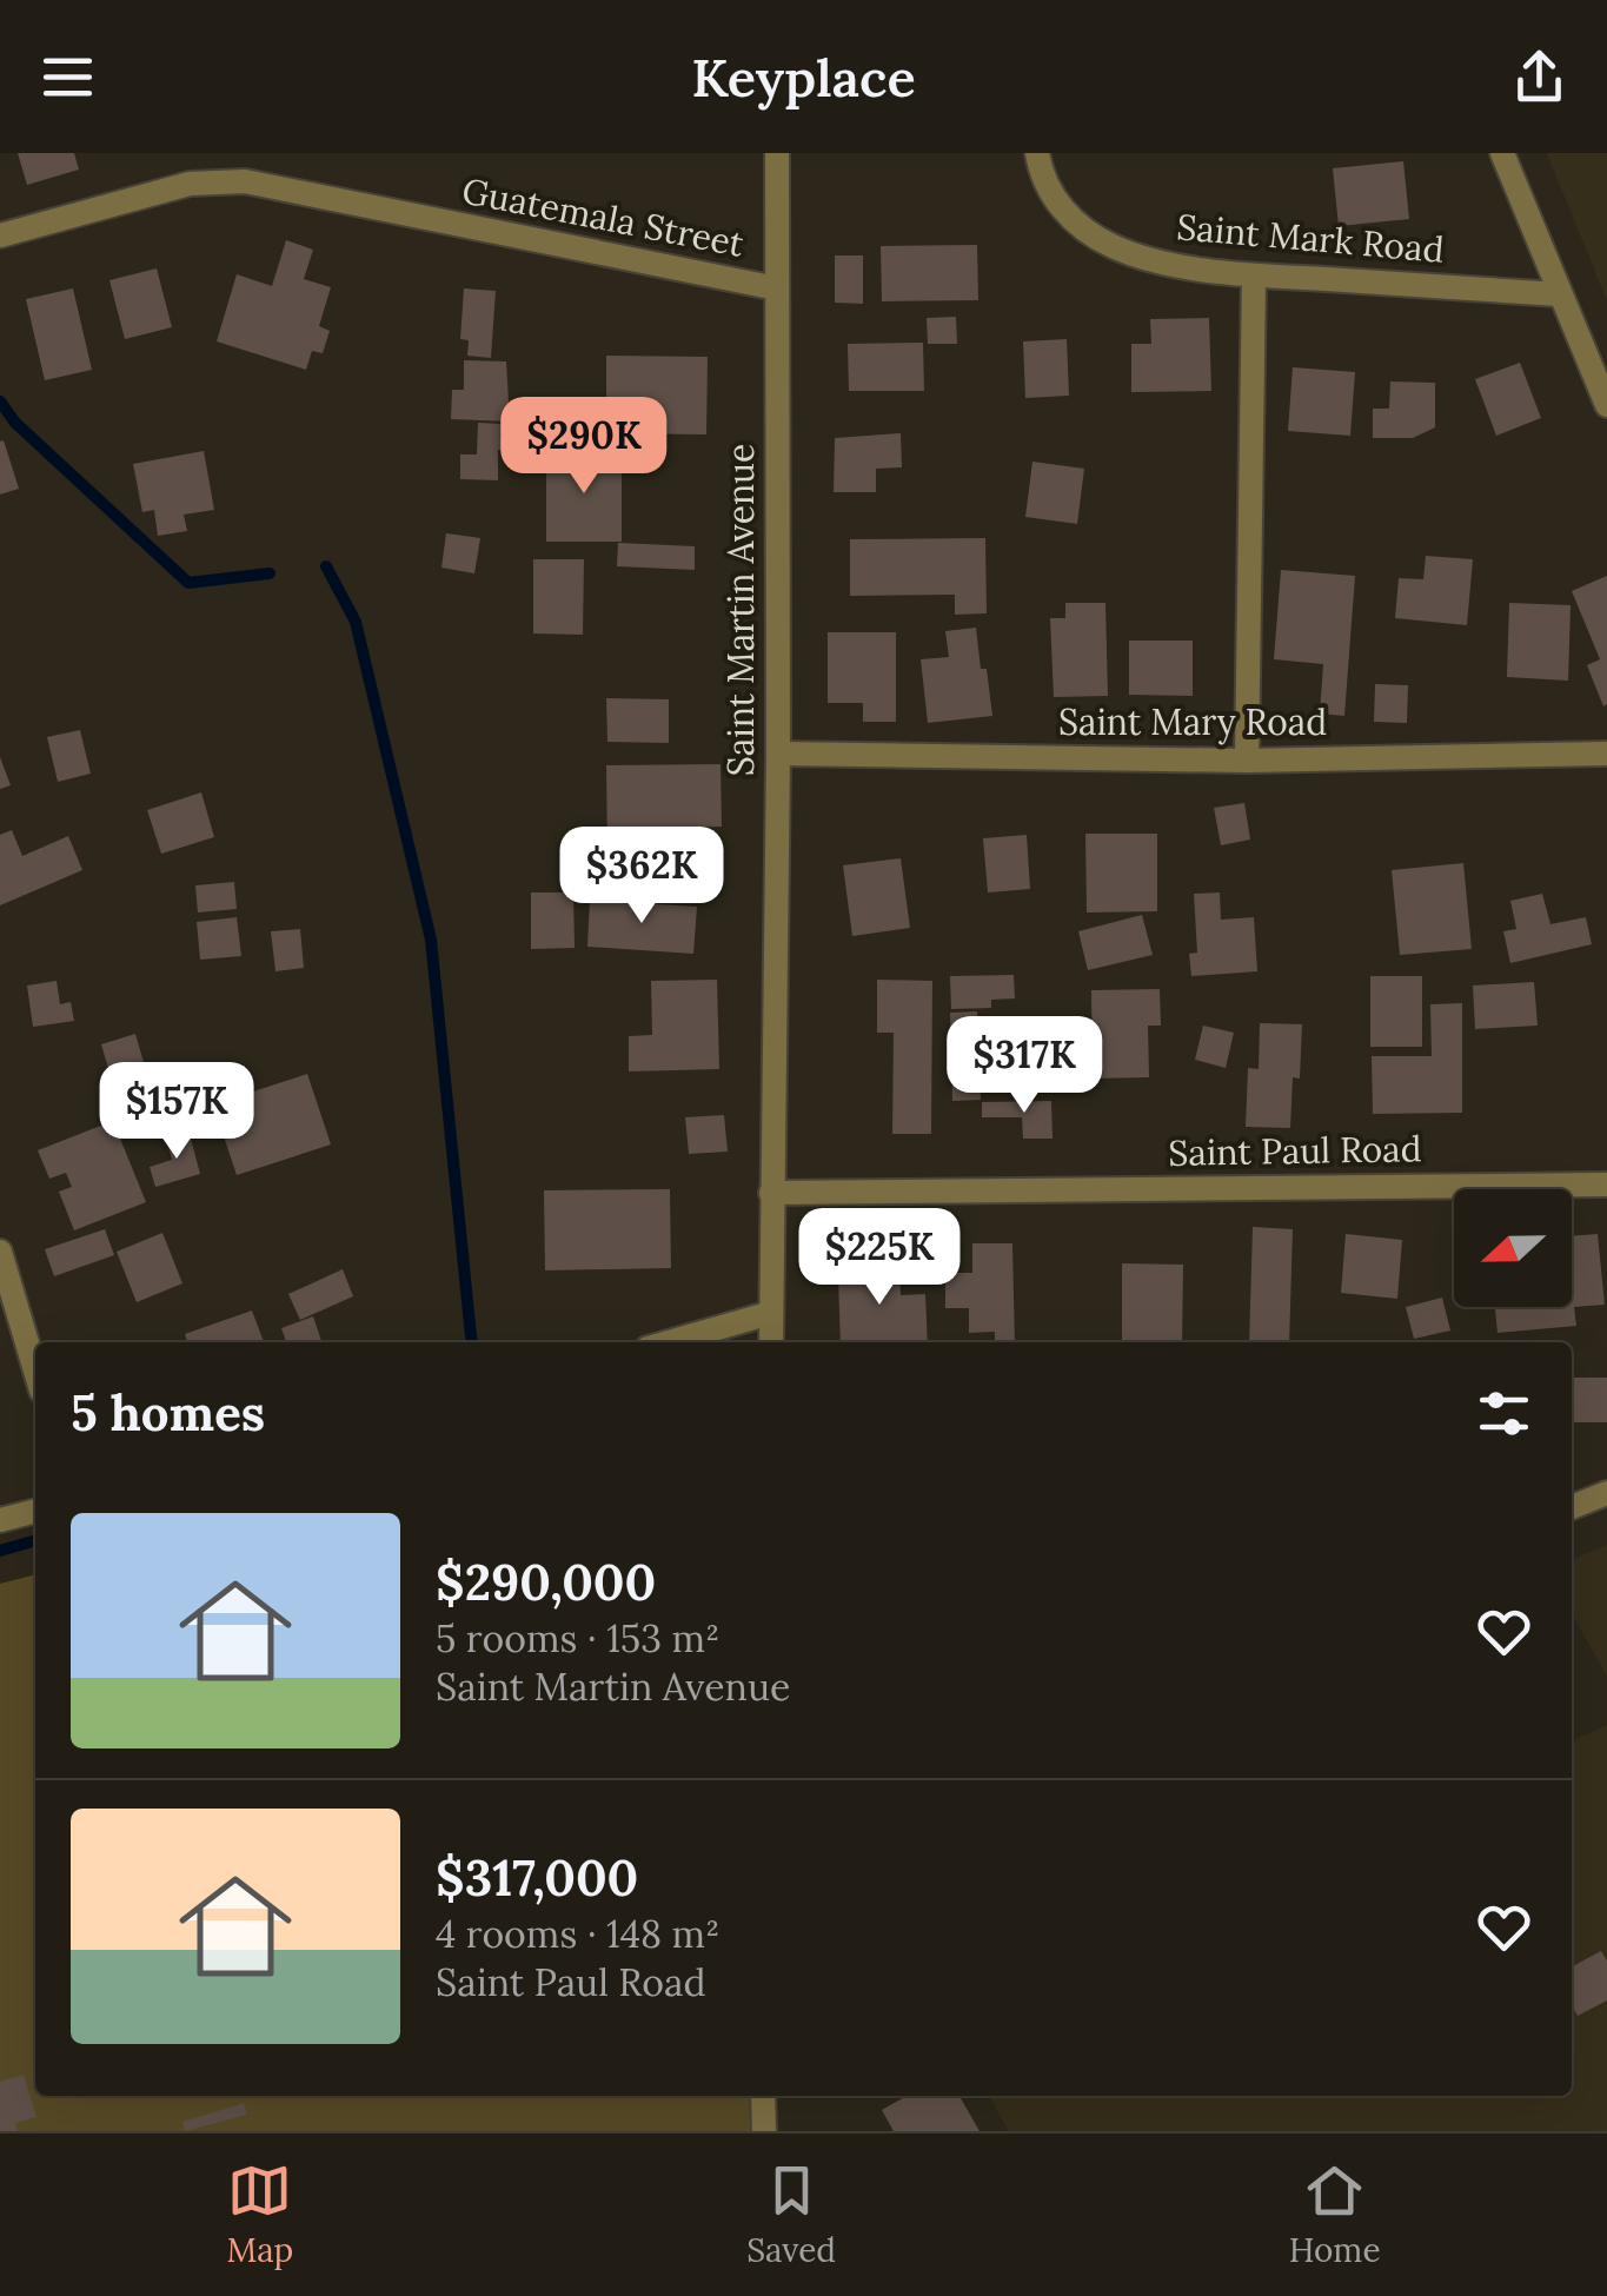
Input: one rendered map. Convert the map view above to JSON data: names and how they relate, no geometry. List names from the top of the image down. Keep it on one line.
{"streets":{"street":["Guatemala Street","Saint Mark Road","Saint Martin Avenue","Saint Mary Road","Saint Paul Road"]},"crossings":[["Guatemala Street","Saint Martin Avenue"],["Saint Martin Avenue","Saint Mary Road"],["Saint Martin Avenue","Saint Paul Road"]],"north":"left","page":{"header":"Keyplace","price":["$290K","$362K","$317K","$157K","$225K"],"heading":"5 homes","list":[{"name":"$290,000","note":"5 rooms · 153 m² · Saint Martin Avenue"},{"name":"$317,000","note":"4 rooms · 148 m² · Saint Paul Road"}],"tabs":["Map","Saved","Home"]}}
